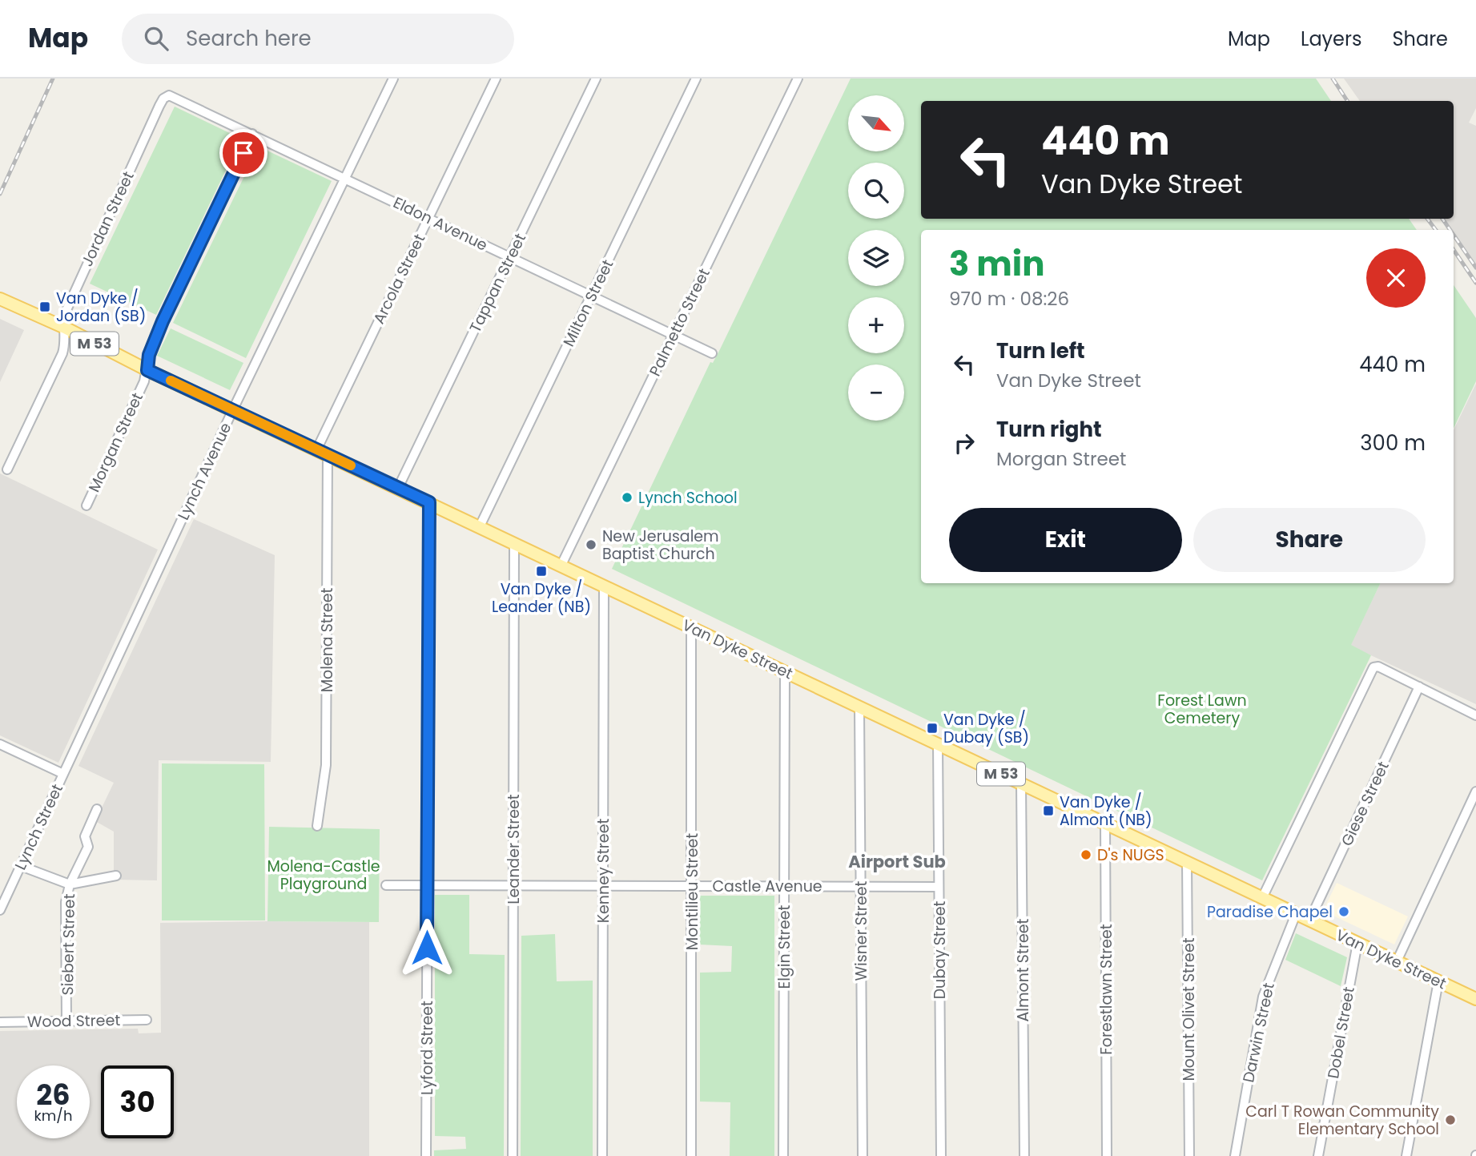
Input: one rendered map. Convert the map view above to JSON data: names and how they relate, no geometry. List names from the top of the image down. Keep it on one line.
{"streets":{"main road":["M 53","Van Dyke Street"],"street":["Jordan Street","Eldon Avenue","Arcola Street","Tappan Street","Milton Street","Palmetto Street","Morgan Street","Lynch Avenue","Molena Street","Giese Street","Lynch Street","Leander Street","Kenney Street","Castle Avenue","Montilieu Street","Wisner Street","Siebert Street","Elgin Street","Dubay Street","Almont Street","Forestlawn Street","Mount Olivet Street","Wood Street","Darwin Street","Dobel Street","Lyford Street"]},"crossings":[["Jordan Street","Eldon Avenue"],["Jordan Street","Van Dyke Street"],["Eldon Avenue","Arcola Street"],["Eldon Avenue","Tappan Street"],["Eldon Avenue","Milton Street"],["Eldon Avenue","Palmetto Street"],["Eldon Avenue","Morgan Street"],["Eldon Avenue","Lynch Avenue"],["Arcola Street","Molena Street"],["Arcola Street","Van Dyke Street"],["Tappan Street","Van Dyke Street"],["Milton Street","Van Dyke Street"],["Palmetto Street","Van Dyke Street"],["Morgan Street","Van Dyke Street"],["Lynch Avenue","Van Dyke Street"],["Lynch Avenue","Lynch Street"],["Molena Street","Van Dyke Street"],["Van Dyke Street","Giese Street"],["Van Dyke Street","Leander Street"],["Van Dyke Street","Kenney Street"],["Van Dyke Street","Montilieu Street"],["Van Dyke Street","Wisner Street"],["Van Dyke Street","Elgin Street"],["Van Dyke Street","Dubay Street"],["Van Dyke Street","Almont Street"],["Van Dyke Street","Forestlawn Street"],["Van Dyke Street","Mount Olivet Street"],["Van Dyke Street","Darwin Street"],["Van Dyke Street","Dobel Street"],["Van Dyke Street","Lyford Street"],["Leander Street","Castle Avenue"],["Kenney Street","Castle Avenue"],["Castle Avenue","Montilieu Street"],["Castle Avenue","Wisner Street"],["Castle Avenue","Elgin Street"],["Castle Avenue","Dubay Street"],["Castle Avenue","Lyford Street"],["Siebert Street","Wood Street"]],"districts":["Airport Sub"],"parks":["Forest Lawn Cemetery","Molena-Castle Playground"],"places":{"transit":["Van Dyke / Jordan (SB)","Van Dyke / Leander (NB)","Van Dyke / Dubay (SB)","Van Dyke / Almont (NB)"],"other":["Lynch School","New Jerusalem Baptist Church","D's NUGS","Paradise Chapel","Carl T Rowan Community Elementary School"]},"north":"bottom right","page":{"header":"Map","search":"Search here","nav":["Map","Layers","Share"],"map_buttons":["+","−"],"turn":["440 m","Van Dyke Street"],"heading":["3 min","970 m · 08:26"],"list":[{"name":"Turn left","note":"Van Dyke Street","value":"440 m"},{"name":"Turn right","note":"Morgan Street","value":"300 m"}],"buttons":["Exit","Share"],"speed":"26 km/h","limit":"30"}}
